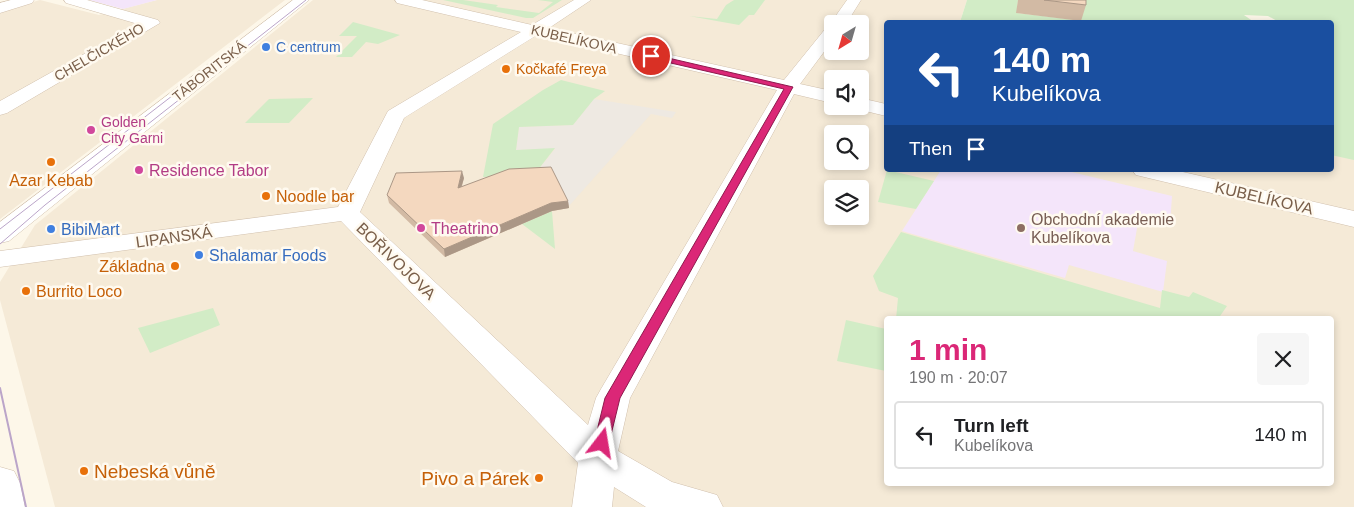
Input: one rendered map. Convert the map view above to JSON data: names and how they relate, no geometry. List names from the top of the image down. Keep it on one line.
{"streets":{"street":["KUBELÍKOVA","CHELČICKÉHO","TÁBORITSKÁ","LIPANSKÁ","BOŘIVOJOVA"]},"crossings":[["KUBELÍKOVA","BOŘIVOJOVA"],["LIPANSKÁ","BOŘIVOJOVA"]],"places":["C centrum","Kočkafé Freya","Golden City Garni","Azar Kebab","Residence Tabor","Noodle bar","Theatrino","Obchodní akademie Kubelíkova","BibiMart","Shalamar Foods","Základna","Burrito Loco","Nebeská vůně","Pivo a Párek"],"north":"bottom left","page":{"turn":["140 m","Kubelíkova"],"then":"Then","heading":["1 min","190 m · 20:07"],"list":[{"name":"Turn left","note":"Kubelíkova","value":"140 m"}]}}
